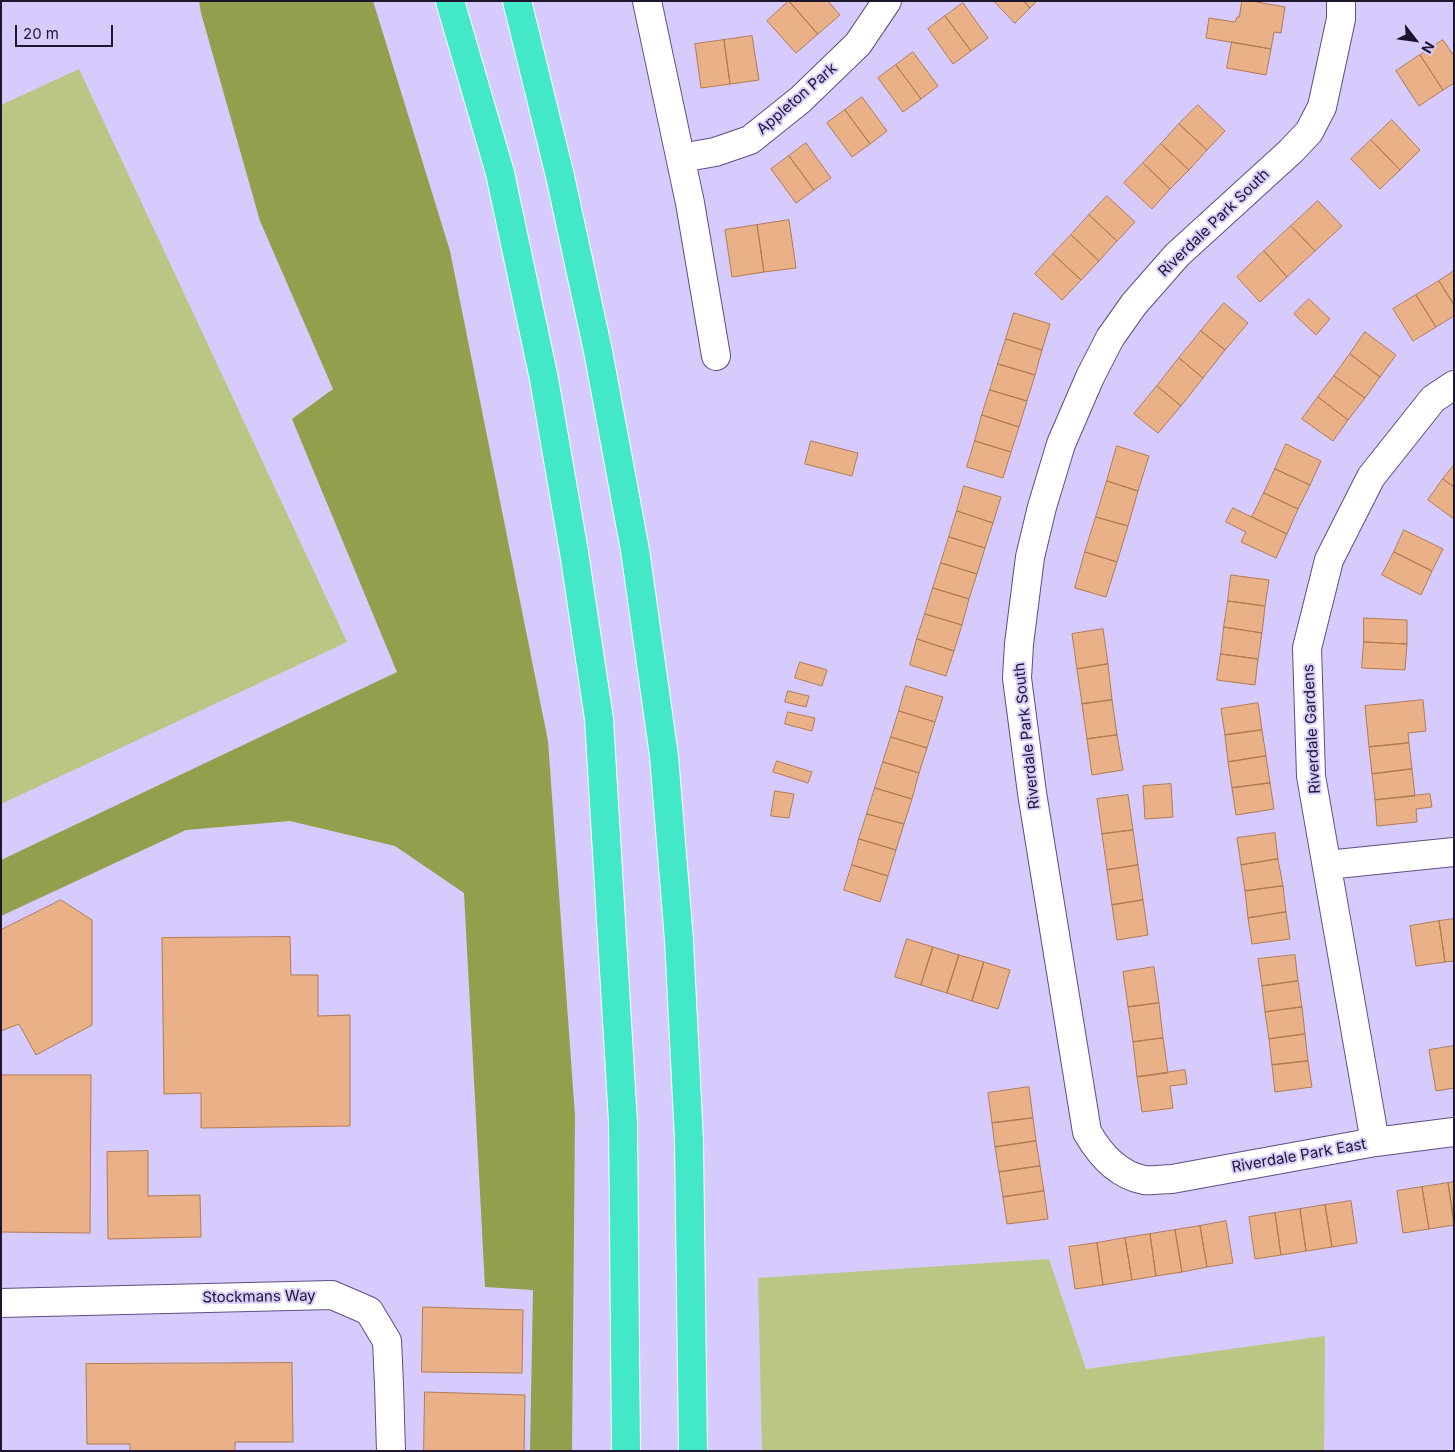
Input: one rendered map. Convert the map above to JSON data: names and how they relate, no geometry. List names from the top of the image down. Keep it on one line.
{"streets":{"street":["Appleton Park","Riverdale Park South","Riverdale Gardens","Riverdale Park East","Stockmans Way"]},"crossings":[["Riverdale Park South","Riverdale Park East"],["Riverdale Gardens","Riverdale Park East"]],"scale_bar":"20 m","north":"bottom right"}
